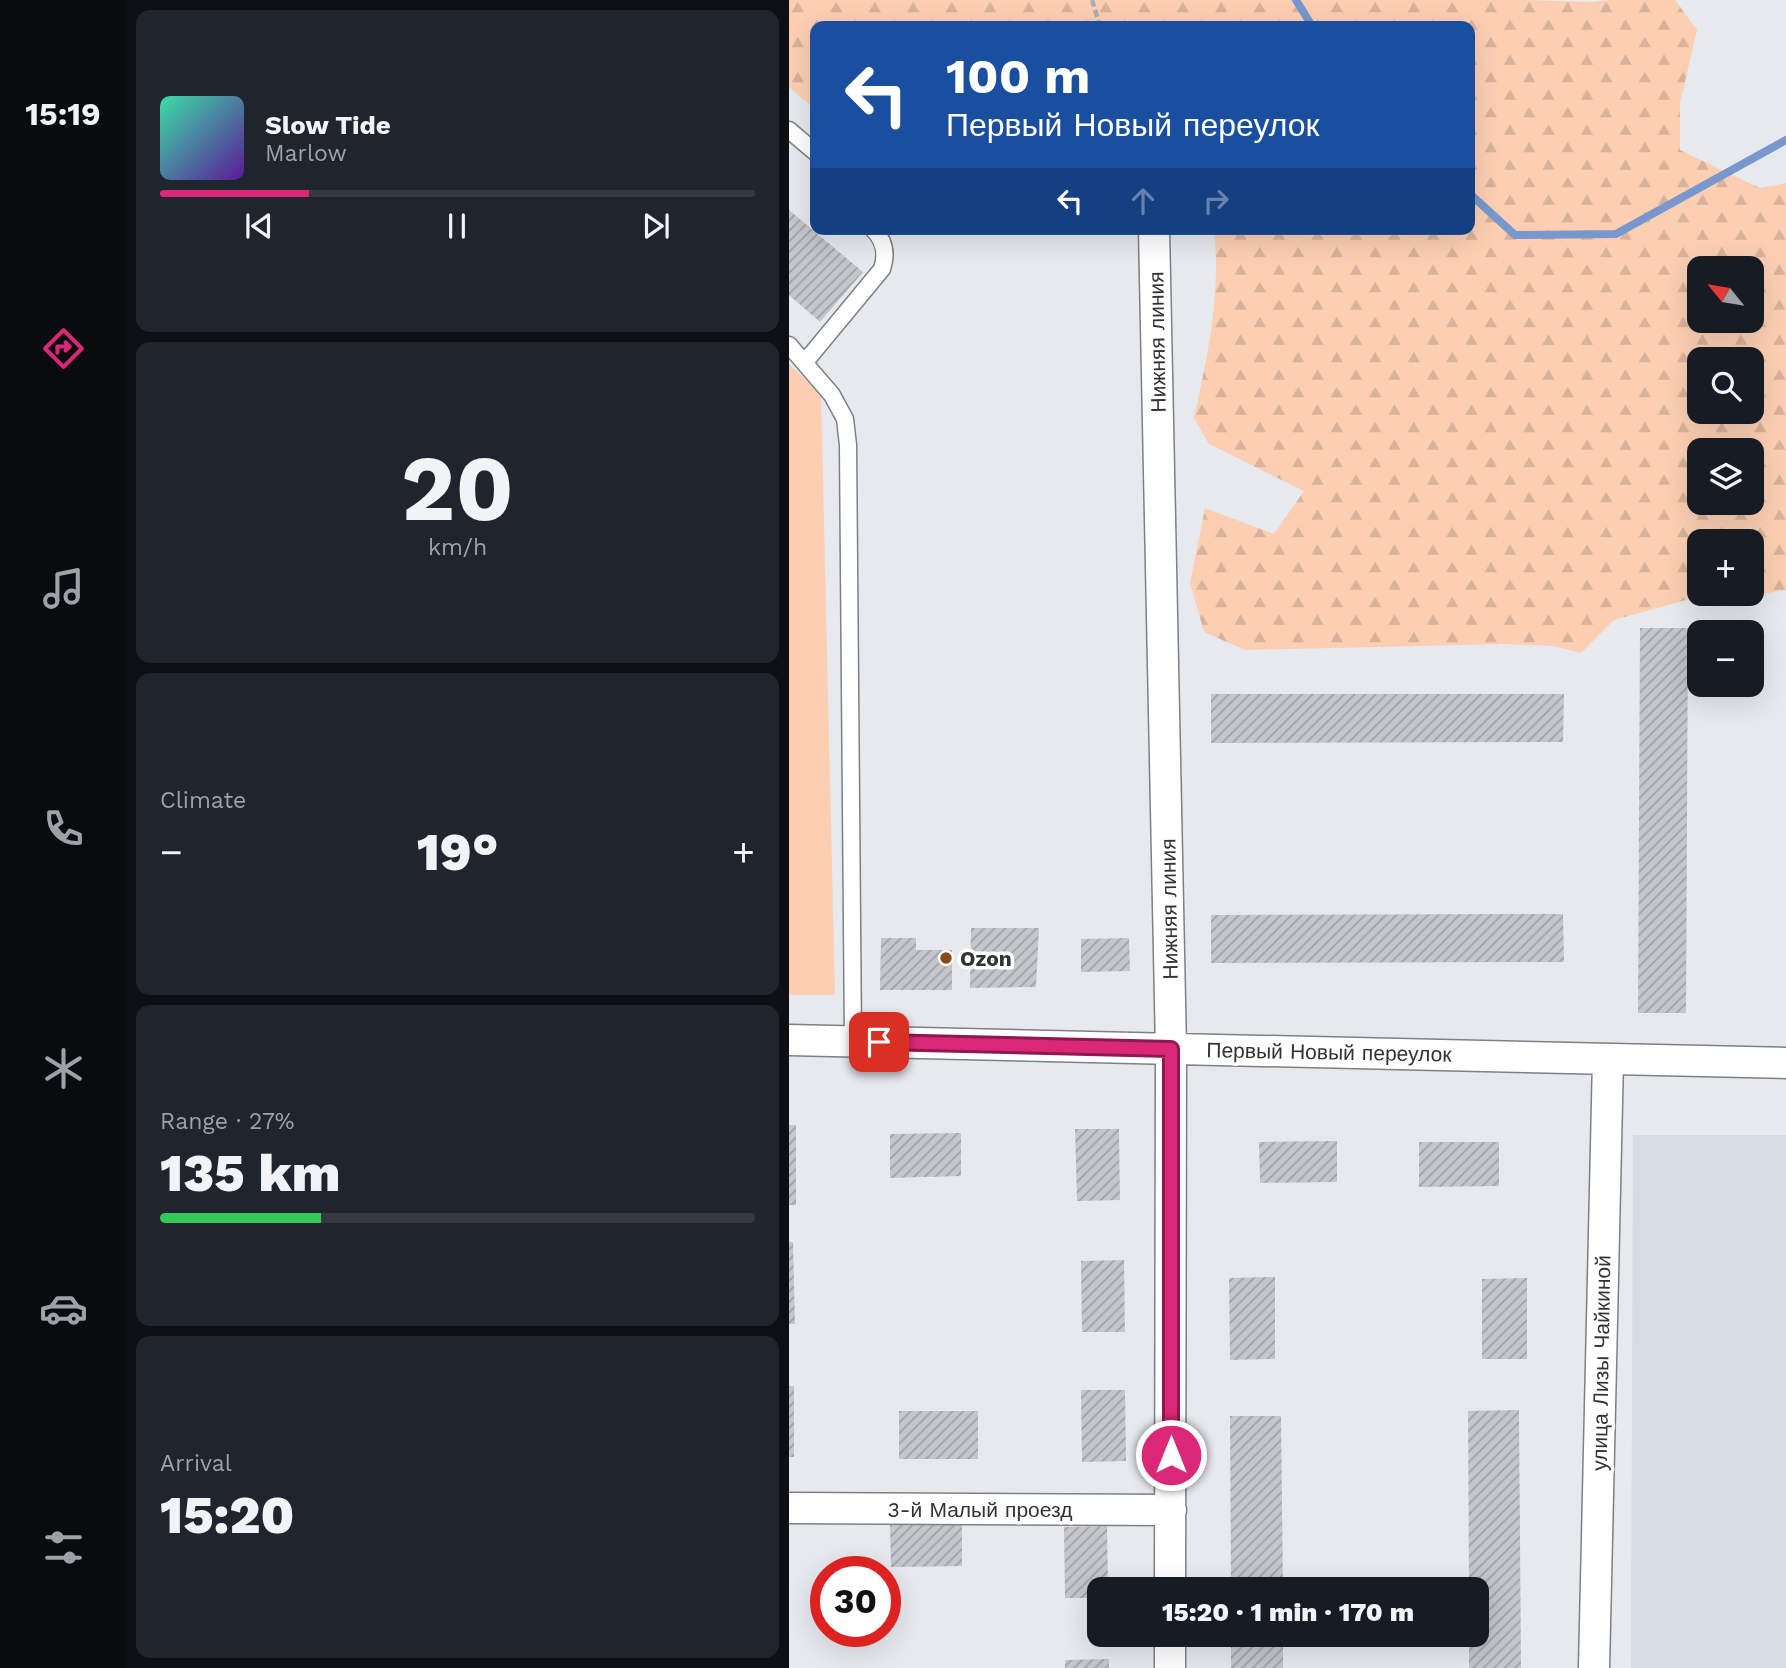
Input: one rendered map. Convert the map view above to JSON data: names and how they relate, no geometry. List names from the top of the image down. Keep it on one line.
{"streets":{"street":["Нижняя линия","Первый Новый переулок","улица Лизы Чайкиной","3-й Малый проезд"]},"crossings":[["Нижняя линия","Первый Новый переулок"],["Нижняя линия","3-й Малый проезд"],["Первый Новый переулок","улица Лизы Чайкиной"]],"places":["Ozon"],"north":"top left","page":{"tabs":"15:19","turn":["100 m","Первый Новый переулок"],"song":["Slow Tide","Marlow"],"map_buttons":["+","−"],"tile":[["20","km/h"],"Climate",["Range · 27%","135 km"],["Arrival","15:20"]],"heat":["−","19°","+"],"limit":"30","trip":"15:20 · 1 min · 170 m"}}
